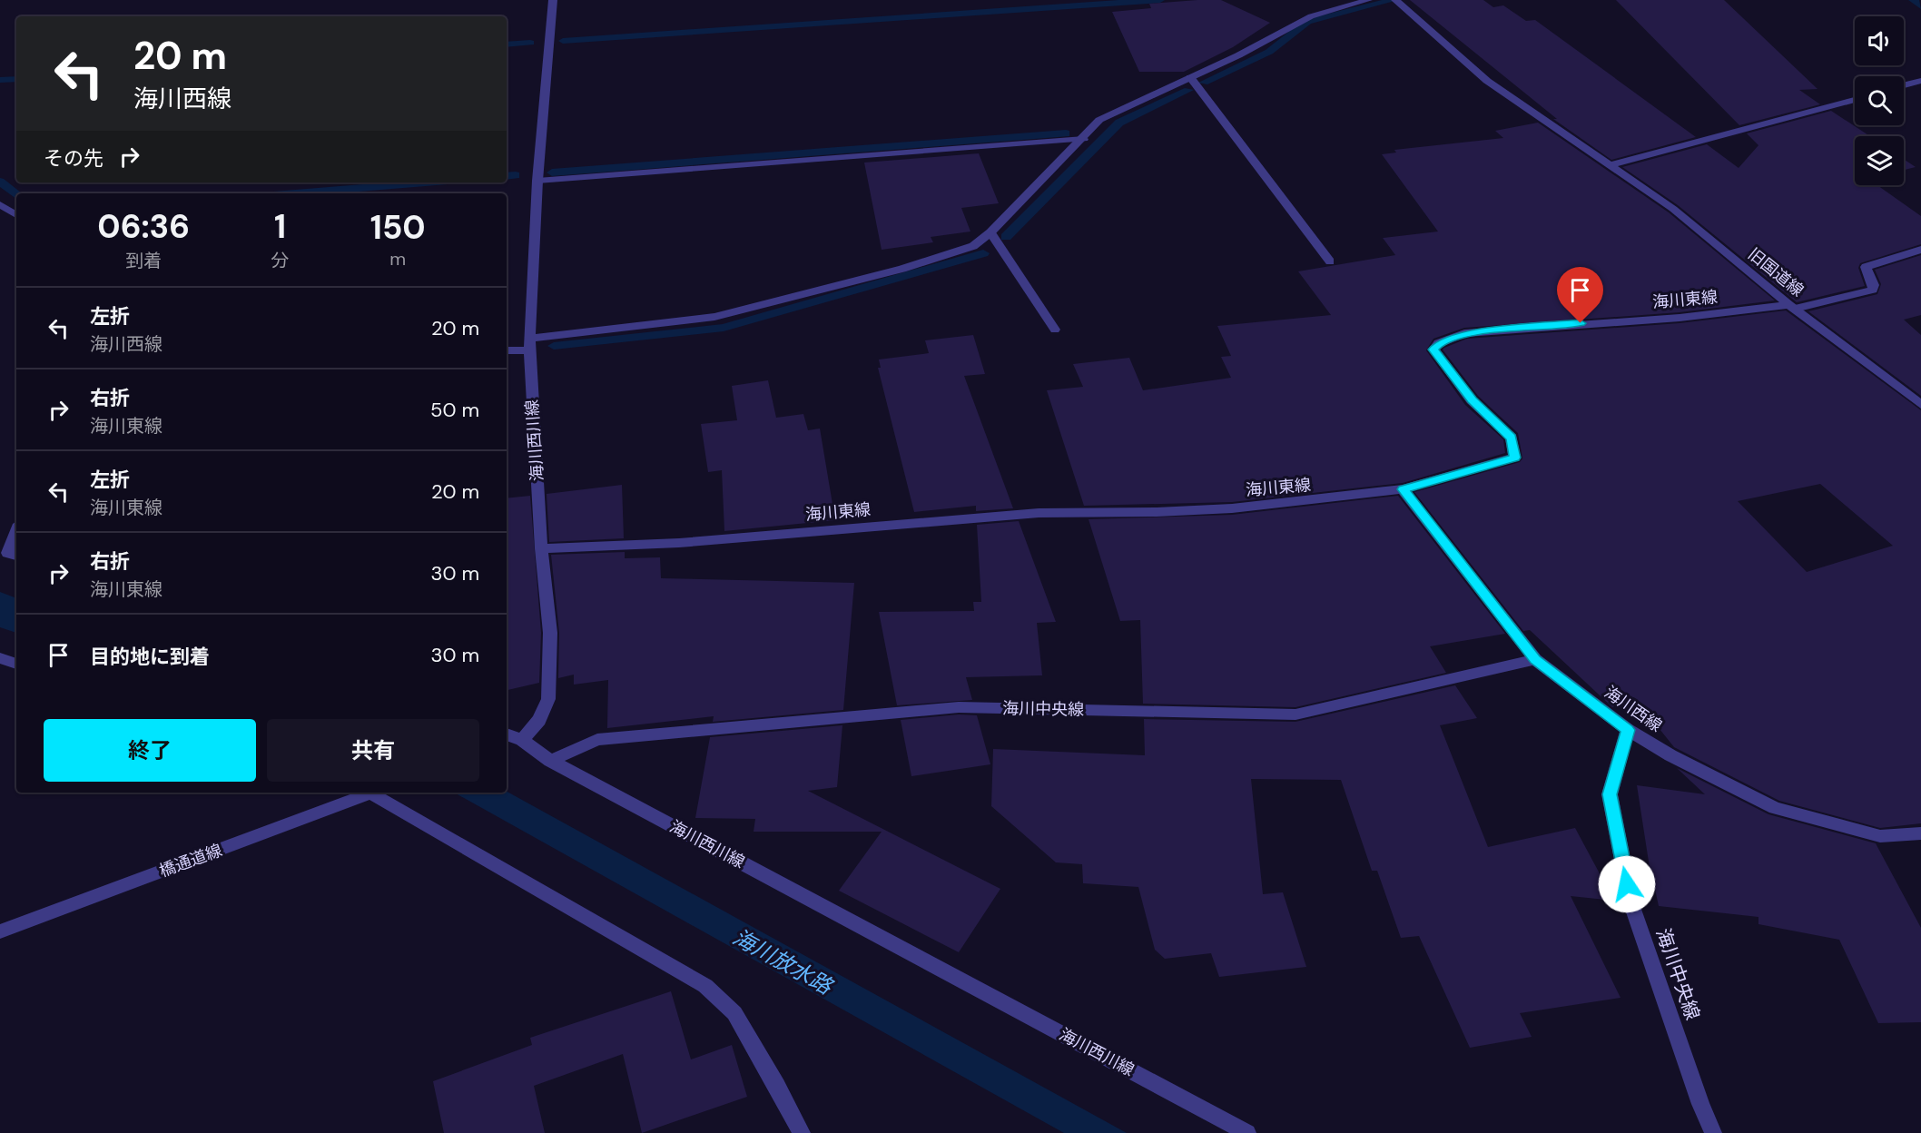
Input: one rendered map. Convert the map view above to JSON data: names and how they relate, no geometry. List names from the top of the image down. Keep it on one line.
{"streets":{"street":["旧国道線","海川東線","海川西川線","海川中央線","海川西線","橋通道線"]},"crossings":[["旧国道線","海川東線"],["海川東線","海川西川線"],["海川東線","海川西線"],["海川西川線","海川中央線"],["海川中央線","海川西線"]],"water":["海川放水路"],"page":{"turn":["20 m","海川西線"],"then":"その先","eta":["06:36","到着","1","分","150","m"],"list":[{"name":"左折","note":"海川西線","value":"20 m"},{"name":"右折","note":"海川東線","value":"50 m"},{"name":"左折","note":"海川東線","value":"20 m"},{"name":"右折","note":"海川東線","value":"30 m"},{"name":"目的地に到着","value":"30 m"}],"buttons":["終了","共有"]}}
